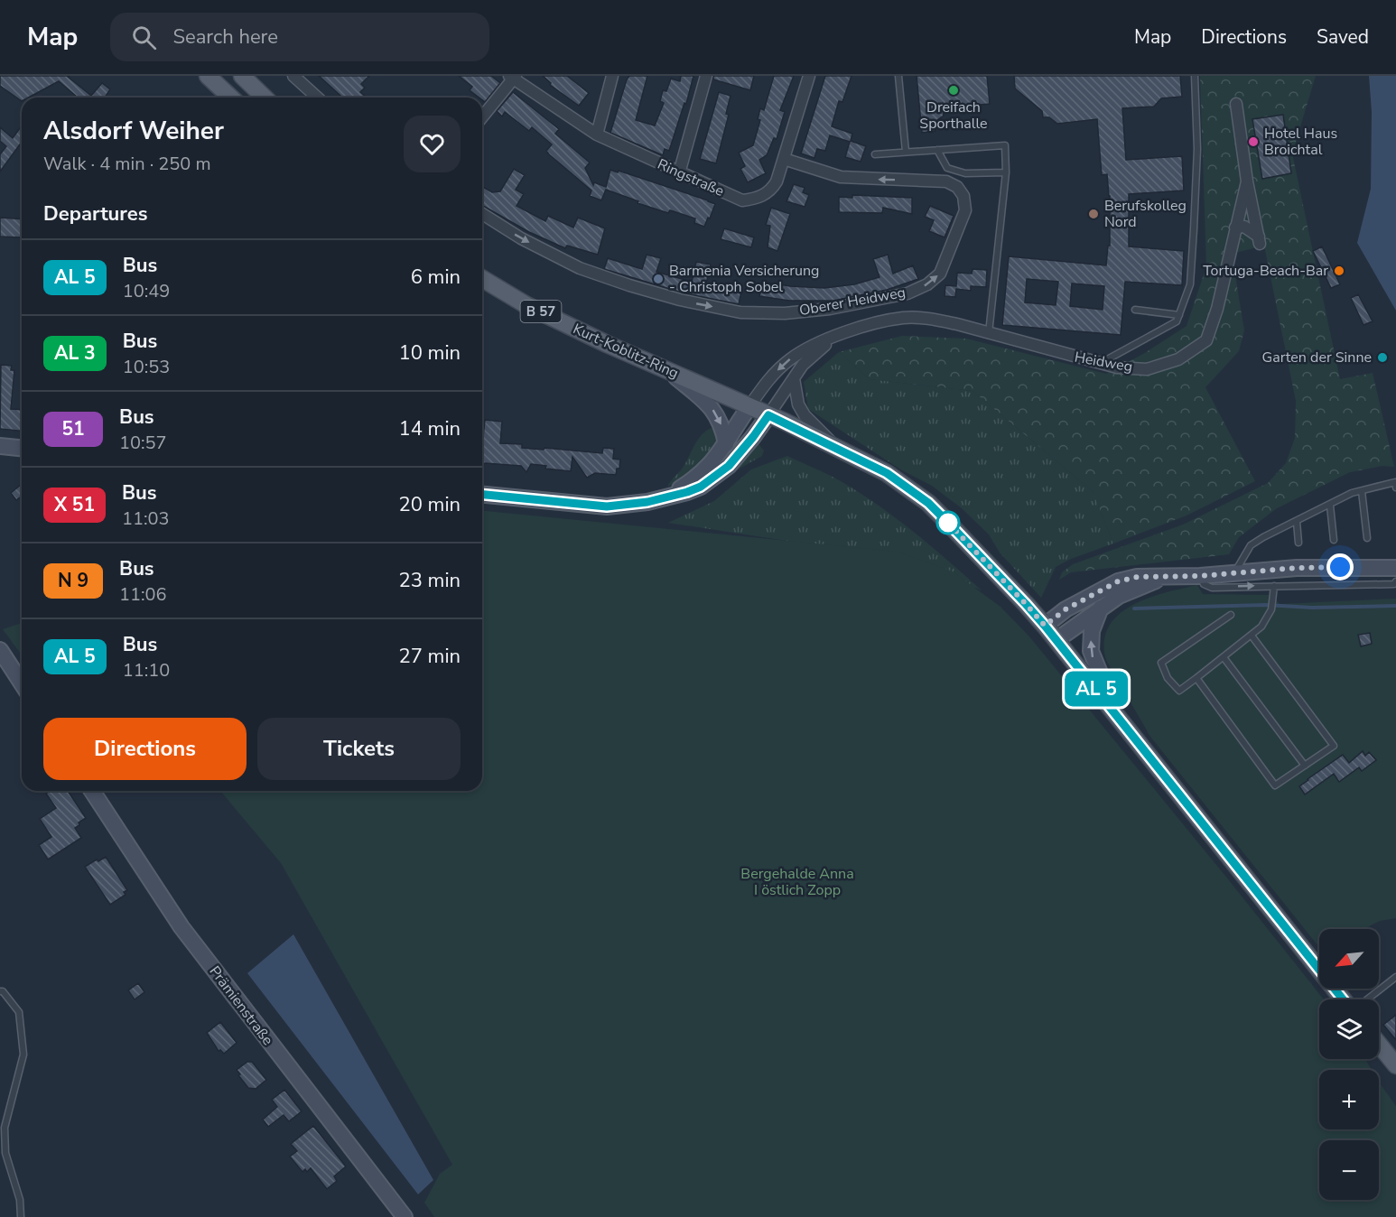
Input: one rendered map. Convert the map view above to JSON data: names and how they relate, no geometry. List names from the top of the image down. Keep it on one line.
{"streets":{"main road":["B 57","Kurt-Koblitz-Ring","Prämienstraße"],"street":["Ringstraße","Oberer Heidweg","Heidweg"]},"crossings":[["Ringstraße","Oberer Heidweg"],["B 57","Kurt-Koblitz-Ring"],["B 57","Heidweg"],["Kurt-Koblitz-Ring","Heidweg"]],"parks":["Bergehalde Anna I östlich Zopp"],"places":["Dreifach Sporthalle","Hotel Haus Broichtal","Berufskolleg Nord","Tortuga-Beach-Bar","Barmenia Versicherung - Christoph Sobel","Garten der Sinne"],"north":"bottom left","page":{"header":"Map","search":"Search here","nav":["Map","Directions","Saved"],"on_map":"AL 5","heading":[["Alsdorf Weiher","Walk · 4 min · 250 m"],"Departures"],"list":[{"mark":"AL 5","name":"Bus","note":"10:49","value":"6 min"},{"mark":"AL 3","name":"Bus","note":"10:53","value":"10 min"},{"mark":"51","name":"Bus","note":"10:57","value":"14 min"},{"mark":"X 51","name":"Bus","note":"11:03","value":"20 min"},{"mark":"N 9","name":"Bus","note":"11:06","value":"23 min"},{"mark":"AL 5","name":"Bus","note":"11:10","value":"27 min"}],"buttons":["Directions","Tickets"],"map_buttons":["+","−"]}}
